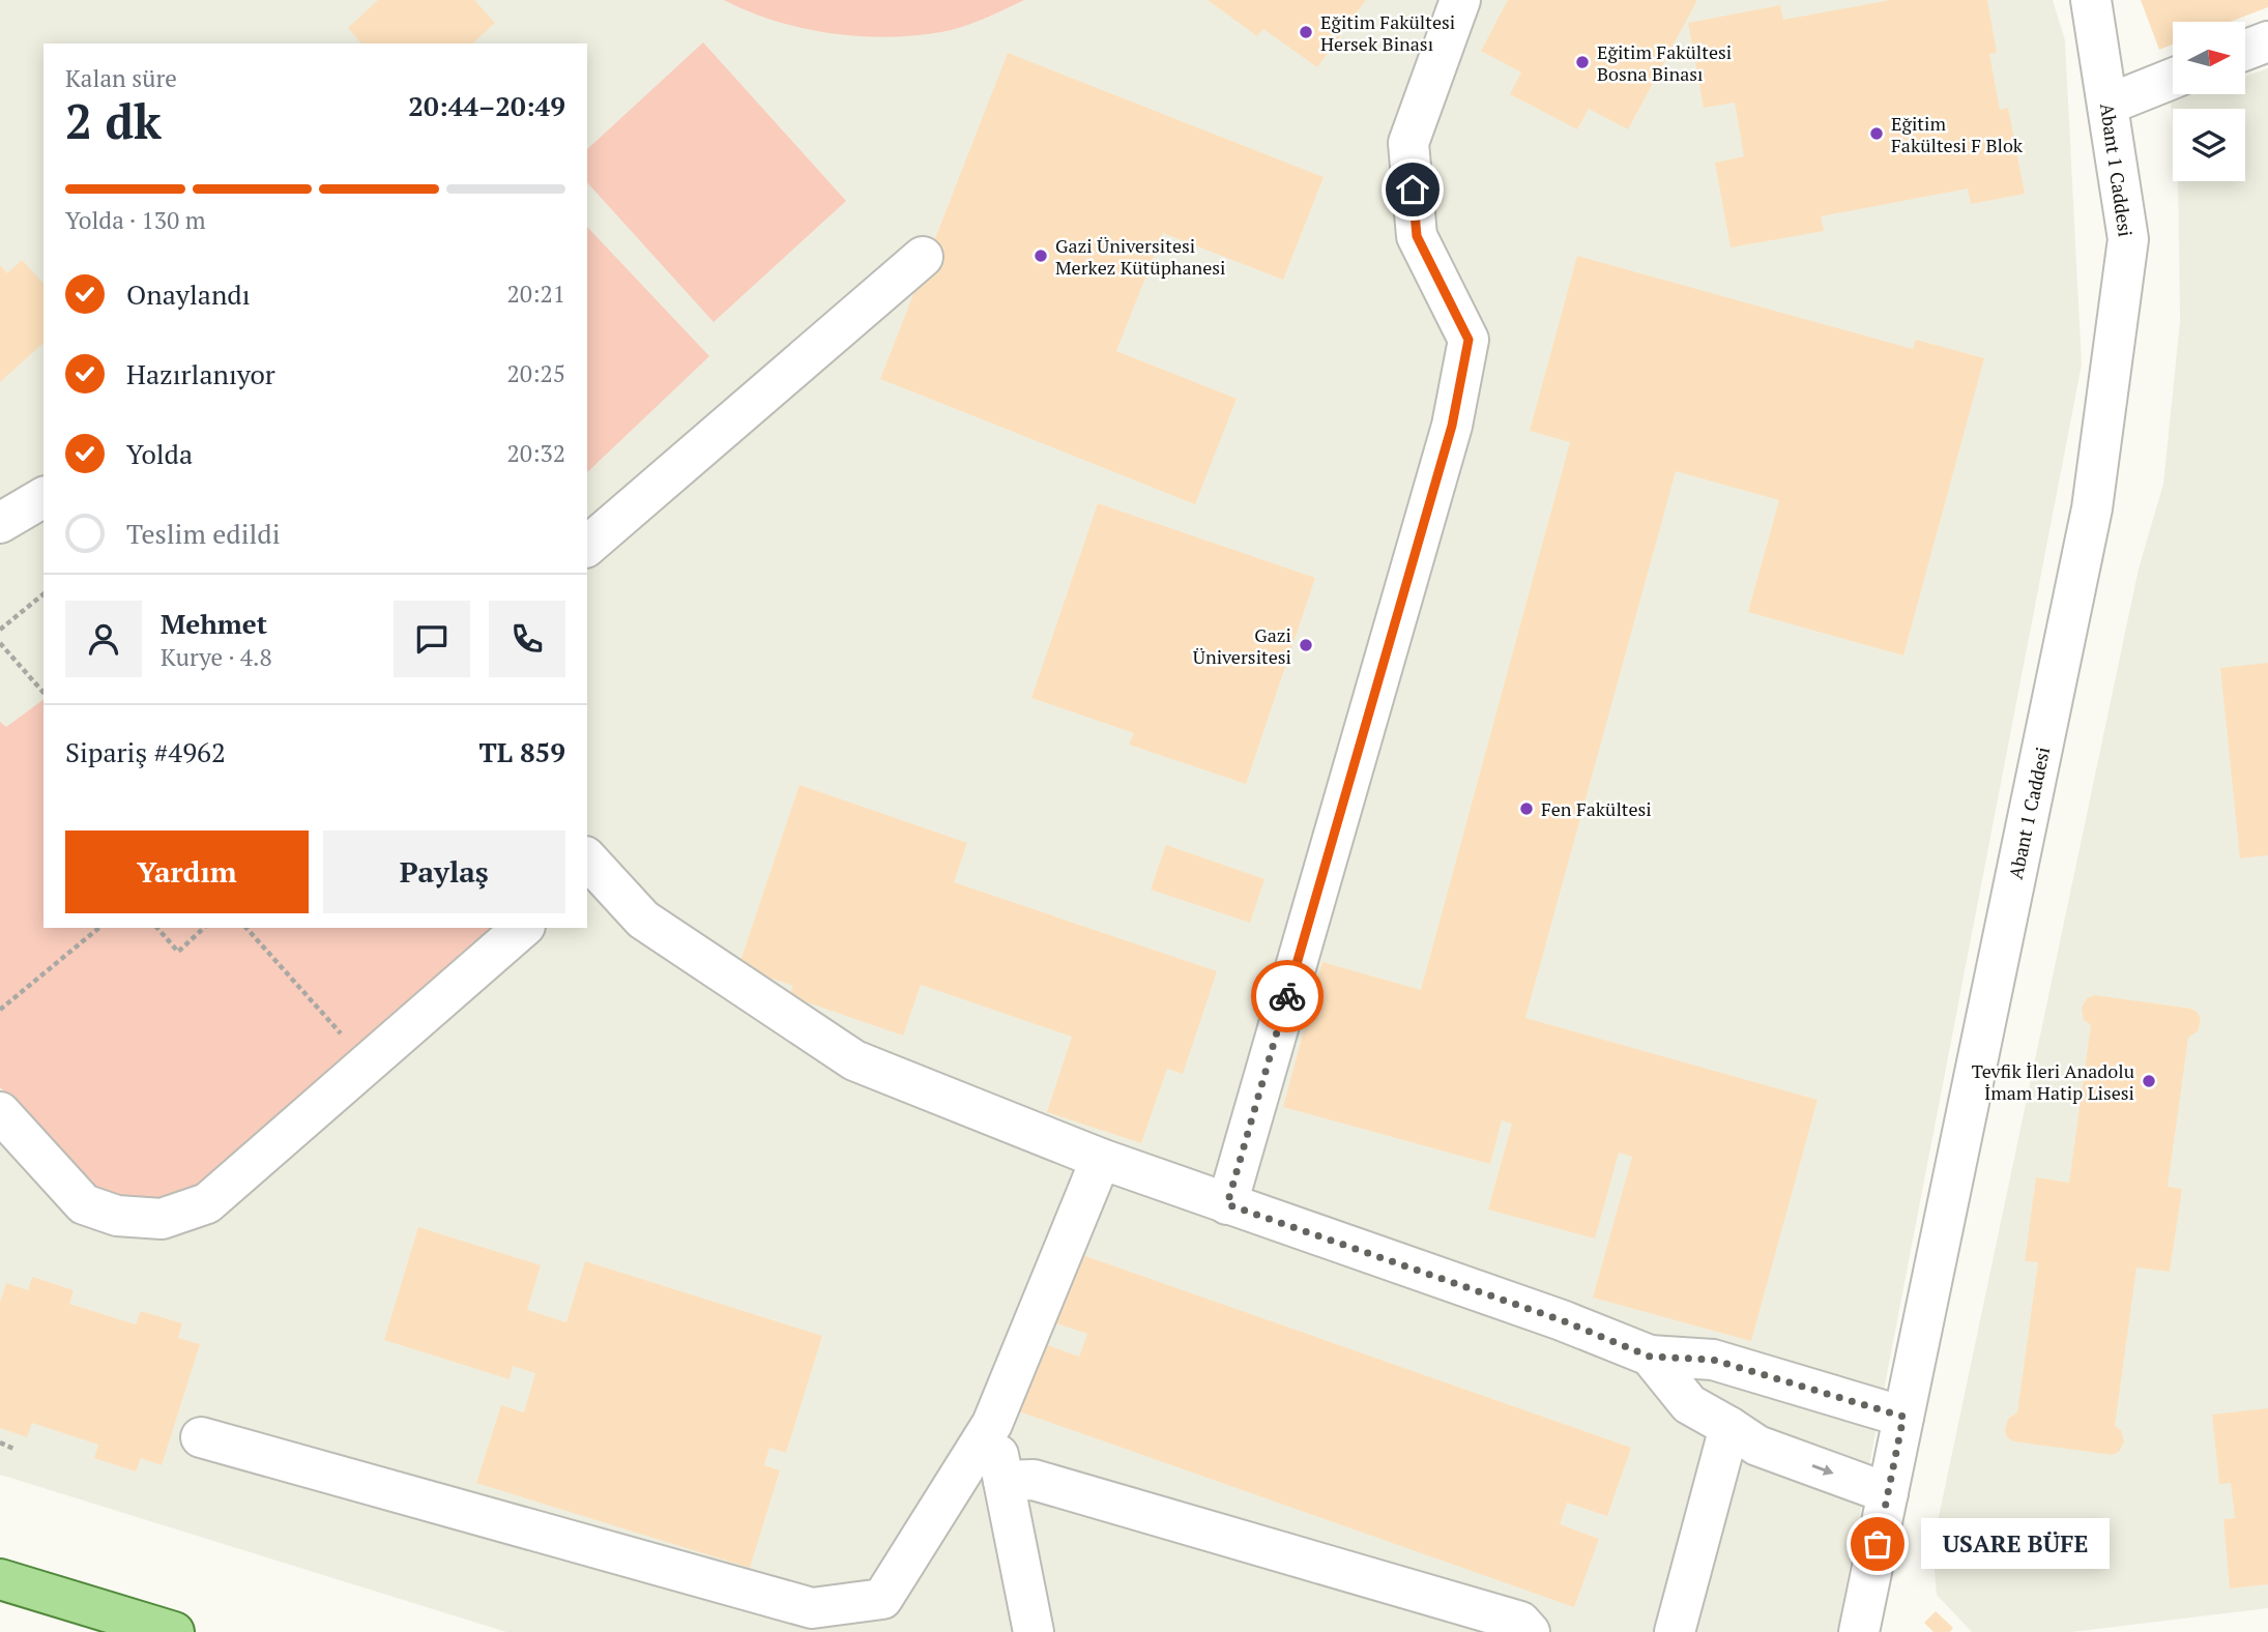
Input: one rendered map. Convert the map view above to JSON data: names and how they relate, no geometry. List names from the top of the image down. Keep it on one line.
{"streets":{"street":["Abant 1 Caddesi"]},"places":["Eğitim Fakültesi Hersek Binası","Eğitim Fakültesi Bosna Binası","Eğitim Fakültesi F Blok","Gazi Üniversitesi Merkez Kütüphanesi","Gazi Üniversitesi","Fen Fakültesi","Tevfik İleri Anadolu İmam Hatip Lisesi","USARE BÜFE"],"north":"right","page":{"heading":["2 dk","Kalan süre","20:44–20:49"],"panel":["Mehmet","Kurye · 4.8","Sipariş #4962","TL 859"],"bar":"Yolda · 130 m","list":[["Onaylandı","20:21"],["Hazırlanıyor","20:25"],["Yolda","20:32"],"Teslim edildi"],"buttons":["Yardım","Paylaş"],"bubble":"USARE BÜFE"}}
